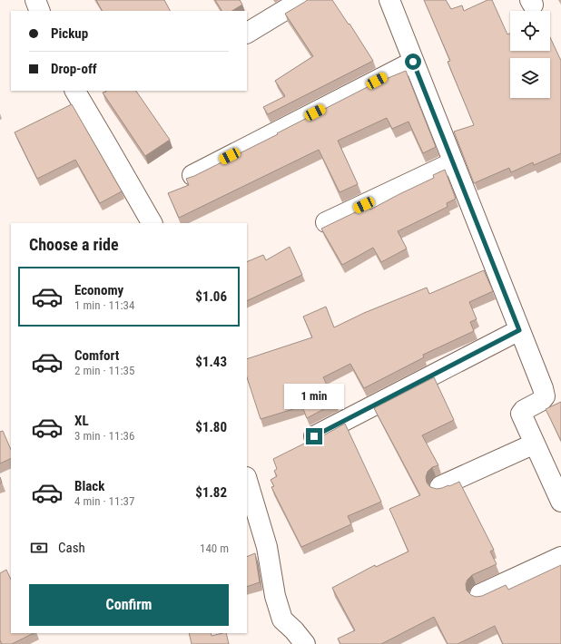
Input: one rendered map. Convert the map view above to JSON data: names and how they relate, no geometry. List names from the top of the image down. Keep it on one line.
{"page":{"banner":["Pickup","Drop-off"],"heading":"Choose a ride","list":[{"name":"Economy","note":"1 min · 11:34","value":"$1.06"},{"name":"Comfort","note":"2 min · 11:35","value":"$1.43"},{"name":"XL","note":"3 min · 11:36","value":"$1.80"},{"name":"Black","note":"4 min · 11:37","value":"$1.82"}],"bubble":"1 min","pay":["Cash","140 m"],"buttons":"Confirm"}}
